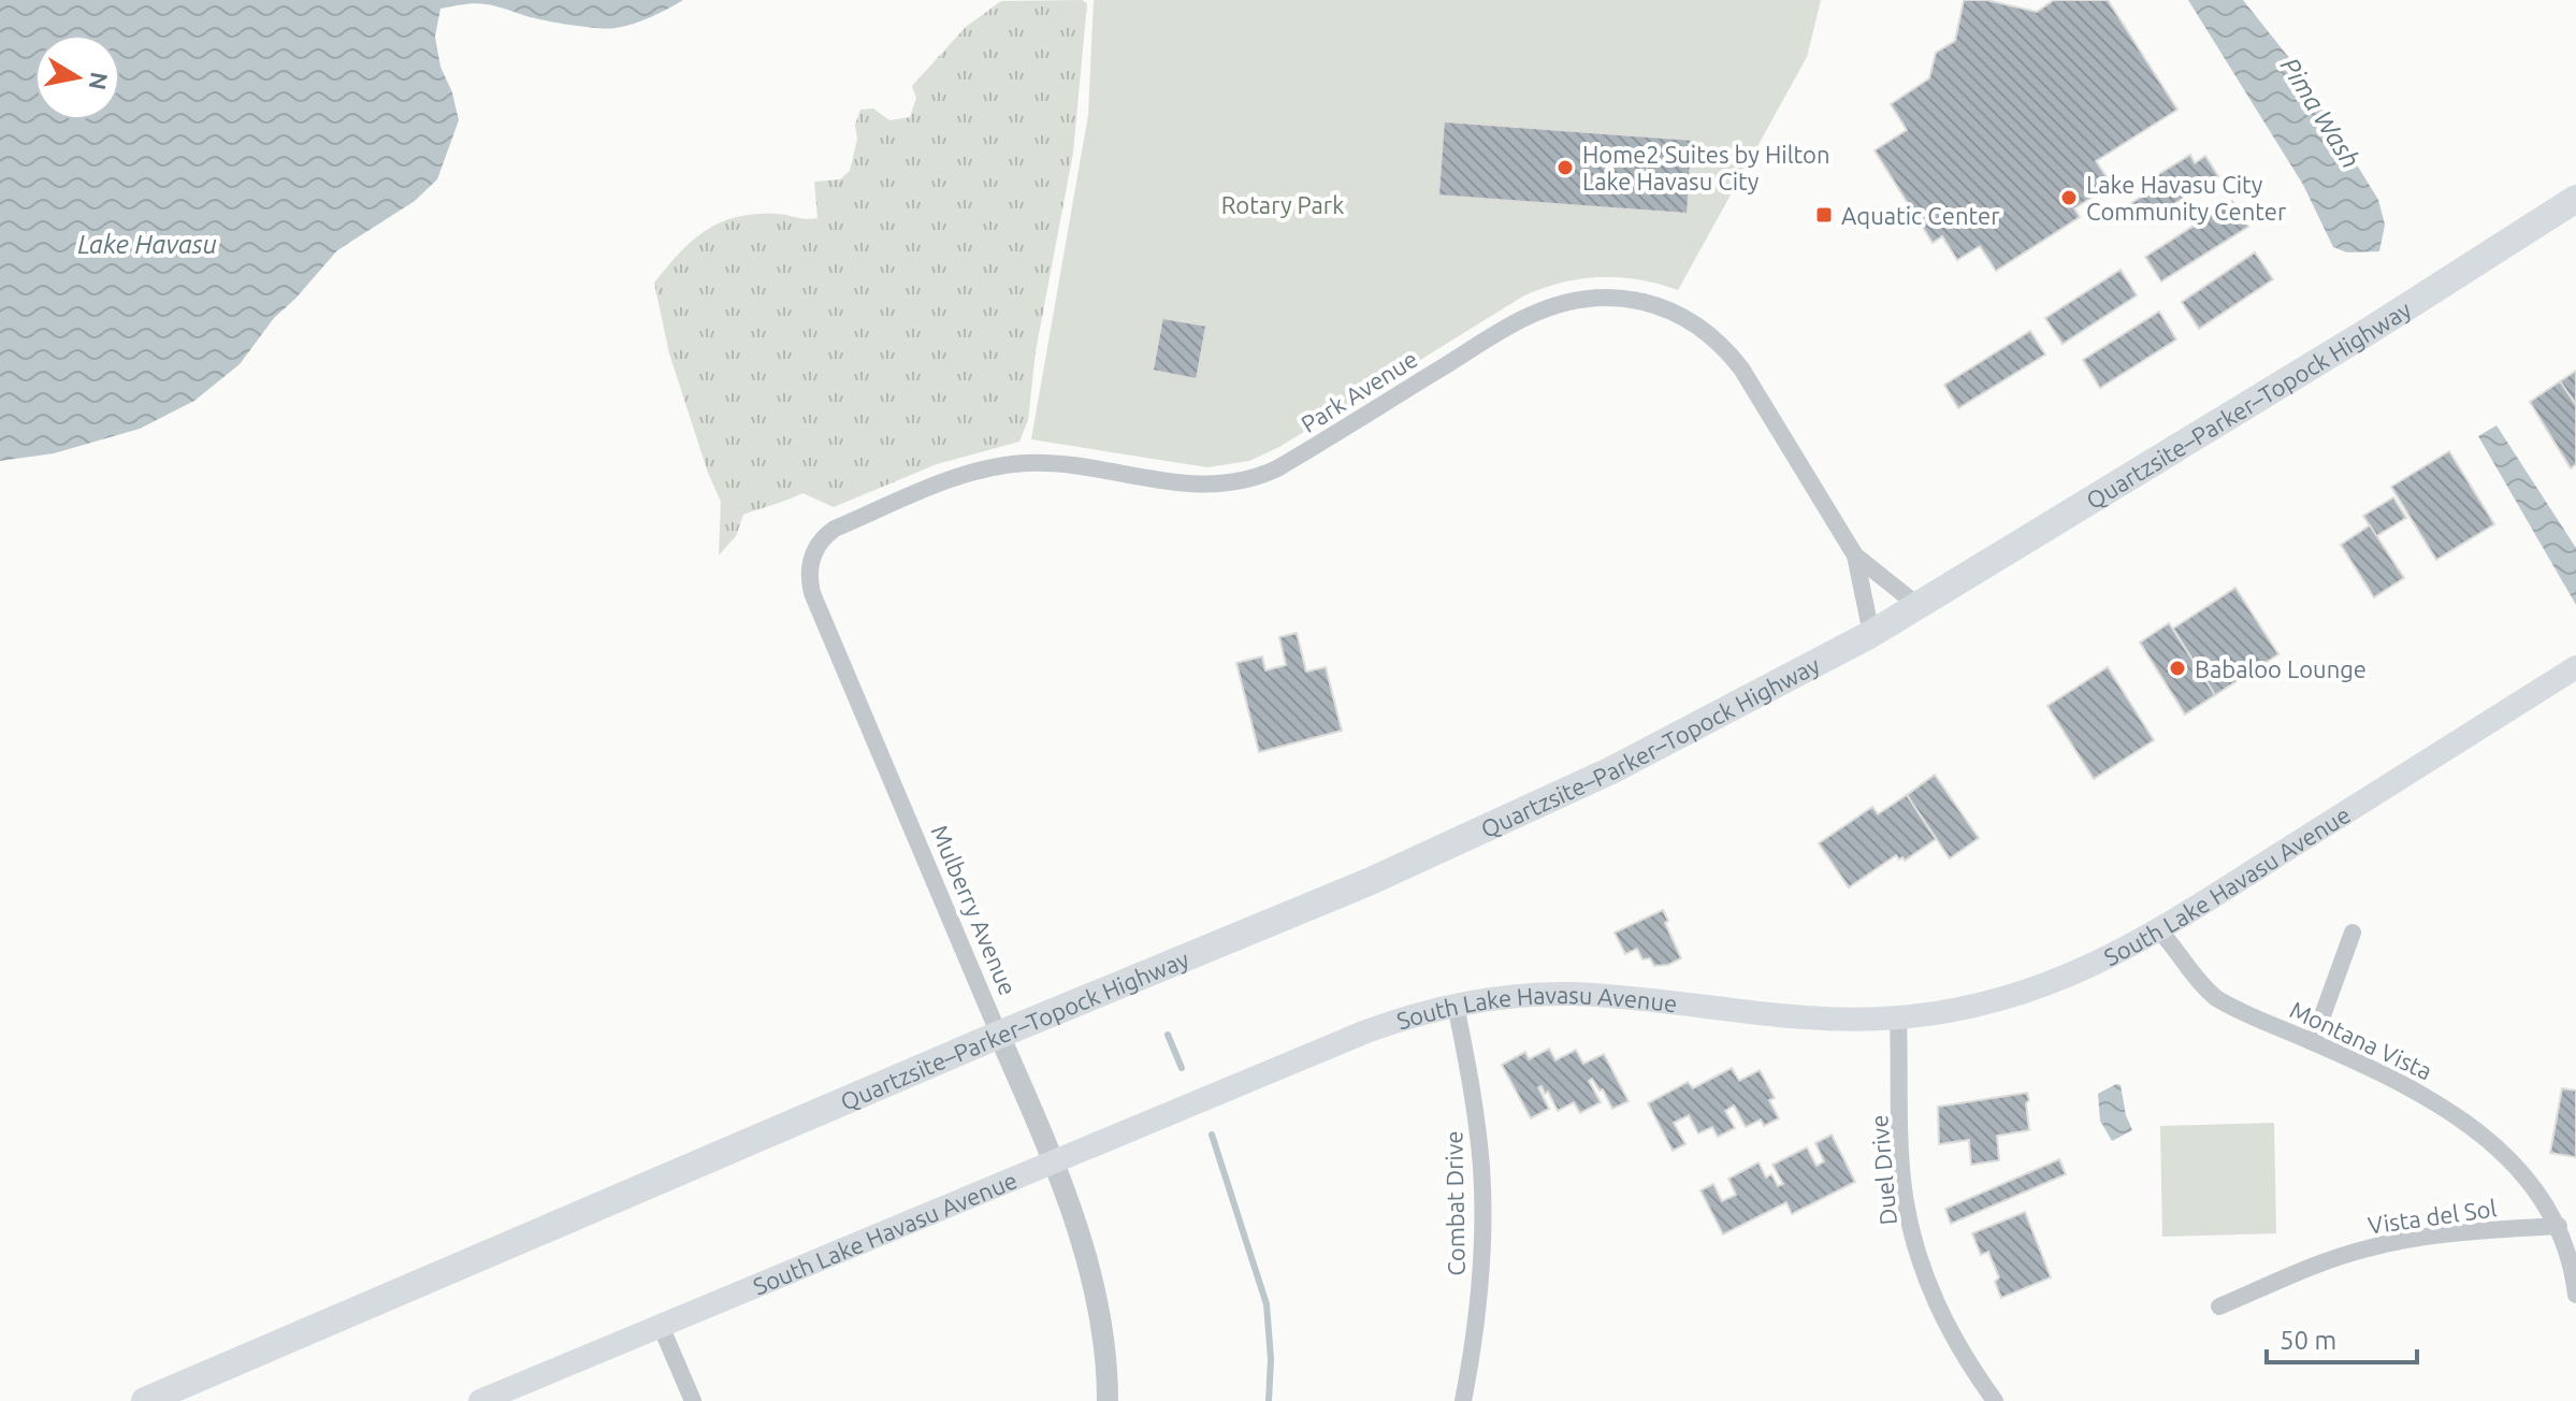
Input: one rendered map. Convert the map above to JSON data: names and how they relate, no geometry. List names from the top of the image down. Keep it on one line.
{"streets":{"highway":["Quartzsite–Parker–Topock Highway"],"main road":["South Lake Havasu Avenue"],"street":["Park Avenue","Mulberry Avenue","Montana Vista","Duel Drive","Combat Drive","Vista del Sol"]},"crossings":[["Park Avenue","Quartzsite–Parker–Topock Highway"],["Park Avenue","Mulberry Avenue"],["Quartzsite–Parker–Topock Highway","Mulberry Avenue"],["South Lake Havasu Avenue","Mulberry Avenue"],["South Lake Havasu Avenue","Montana Vista"],["South Lake Havasu Avenue","Duel Drive"],["South Lake Havasu Avenue","Combat Drive"],["Montana Vista","Vista del Sol"]],"water":["Pima Wash","Lake Havasu"],"parks":["Rotary Park"],"places":{"other":["Home2 Suites by Hilton Lake Havasu City","Lake Havasu City Community Center","Babaloo Lounge"],"transit":["Aquatic Center"]},"scale_bar":"50 m","north":"right"}
